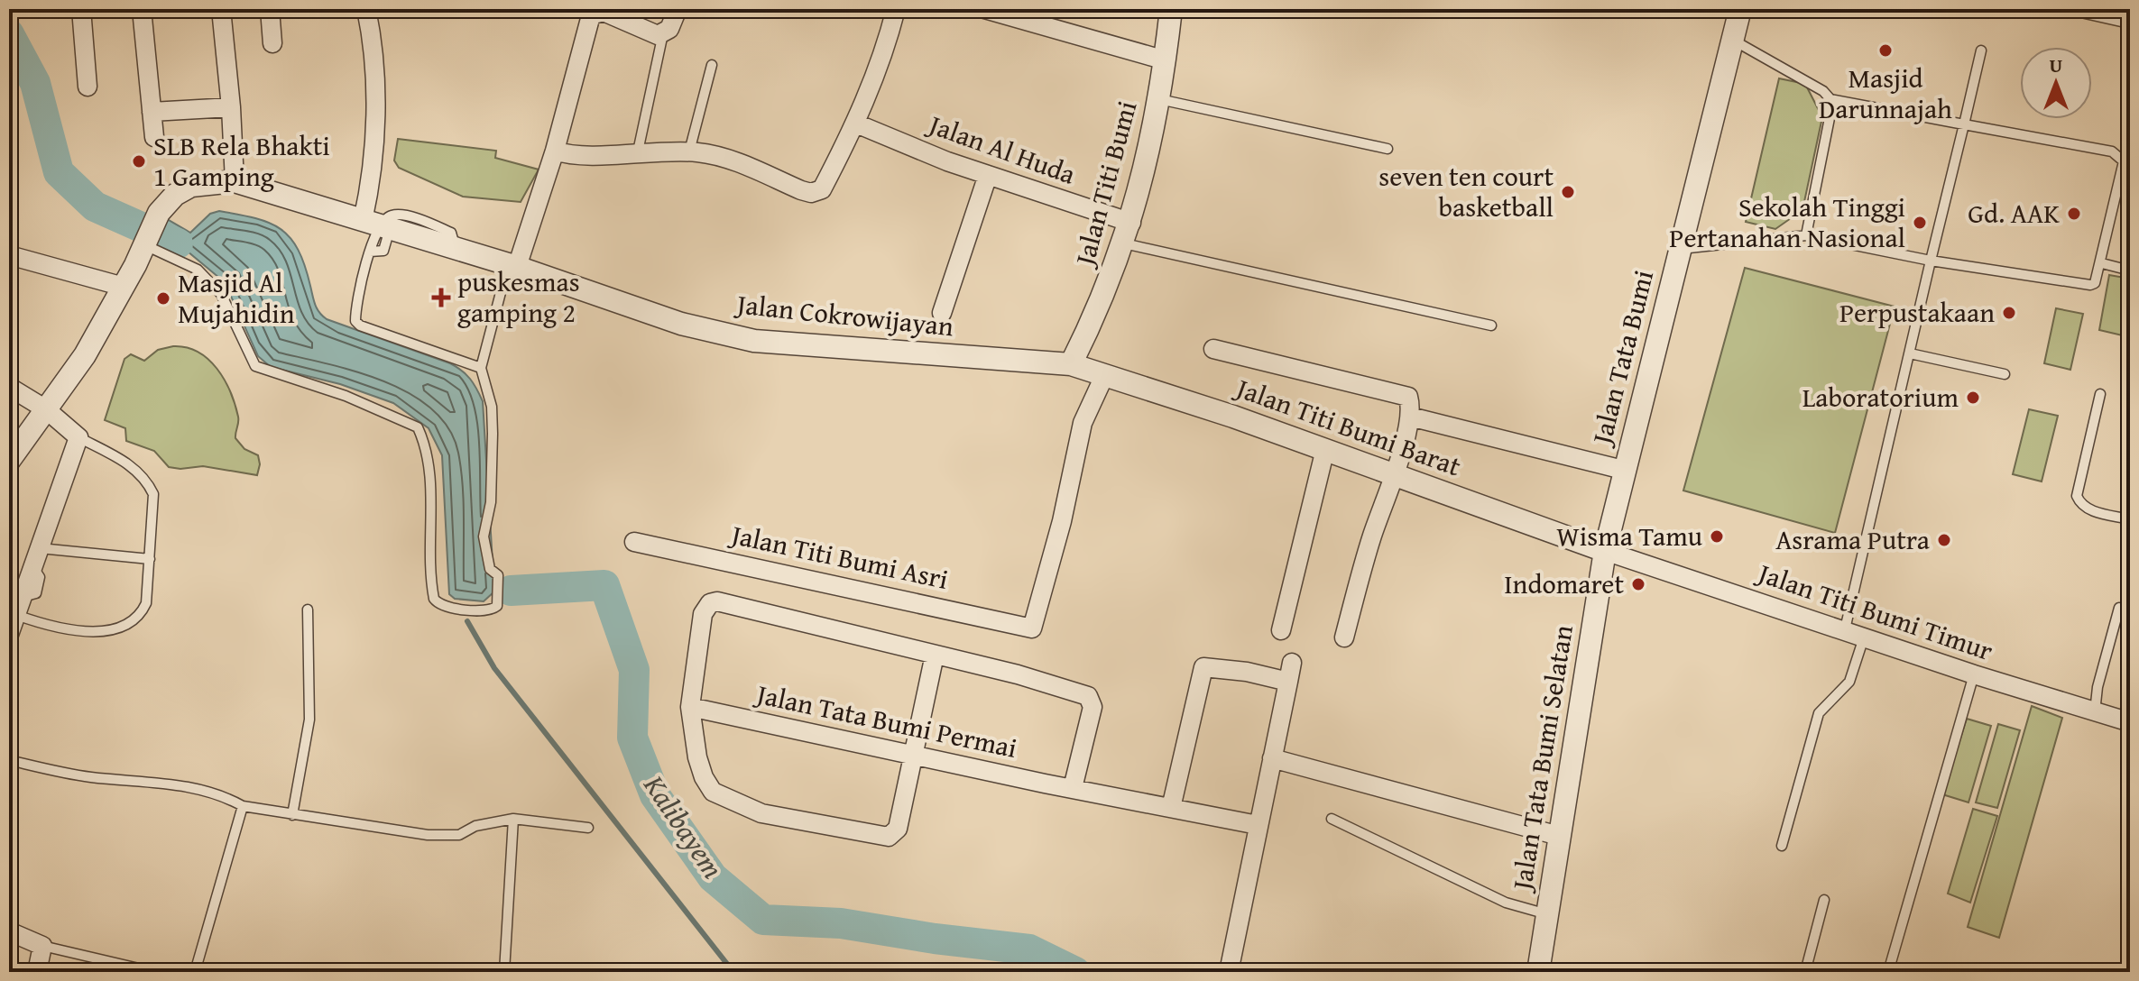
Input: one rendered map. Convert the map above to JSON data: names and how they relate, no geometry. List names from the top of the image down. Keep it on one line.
{"streets":{"street":["Jalan Al Huda","Jalan Titi Bumi","Jalan Cokrowijayan","Jalan Tata Bumi","Jalan Titi Bumi Barat","Jalan Titi Bumi Asri","Jalan Titi Bumi Timur","Jalan Tata Bumi Permai","Jalan Tata Bumi Selatan"]},"crossings":[["Jalan Al Huda","Jalan Titi Bumi"],["Jalan Titi Bumi","Jalan Cokrowijayan"],["Jalan Titi Bumi","Jalan Titi Bumi Barat"],["Jalan Cokrowijayan","Jalan Titi Bumi Barat"],["Jalan Tata Bumi","Jalan Titi Bumi Barat"],["Jalan Tata Bumi","Jalan Titi Bumi Timur"],["Jalan Tata Bumi","Jalan Tata Bumi Selatan"],["Jalan Titi Bumi Barat","Jalan Titi Bumi Asri"],["Jalan Titi Bumi Barat","Jalan Titi Bumi Timur"],["Jalan Titi Bumi Barat","Jalan Tata Bumi Selatan"],["Jalan Titi Bumi Timur","Jalan Tata Bumi Selatan"]],"water":["Kalibayem"],"places":{"other":["Masjid Darunnajah","SLB Rela Bhakti 1 Gamping","seven ten court basketball","Gd. AAK","Sekolah Tinggi Pertanahan Nasional","Masjid Al Mujahidin","Perpustakaan","Laboratorium","Wisma Tamu","Asrama Putra","Indomaret"],"health":["puskesmas gamping 2"]},"north":"top"}
